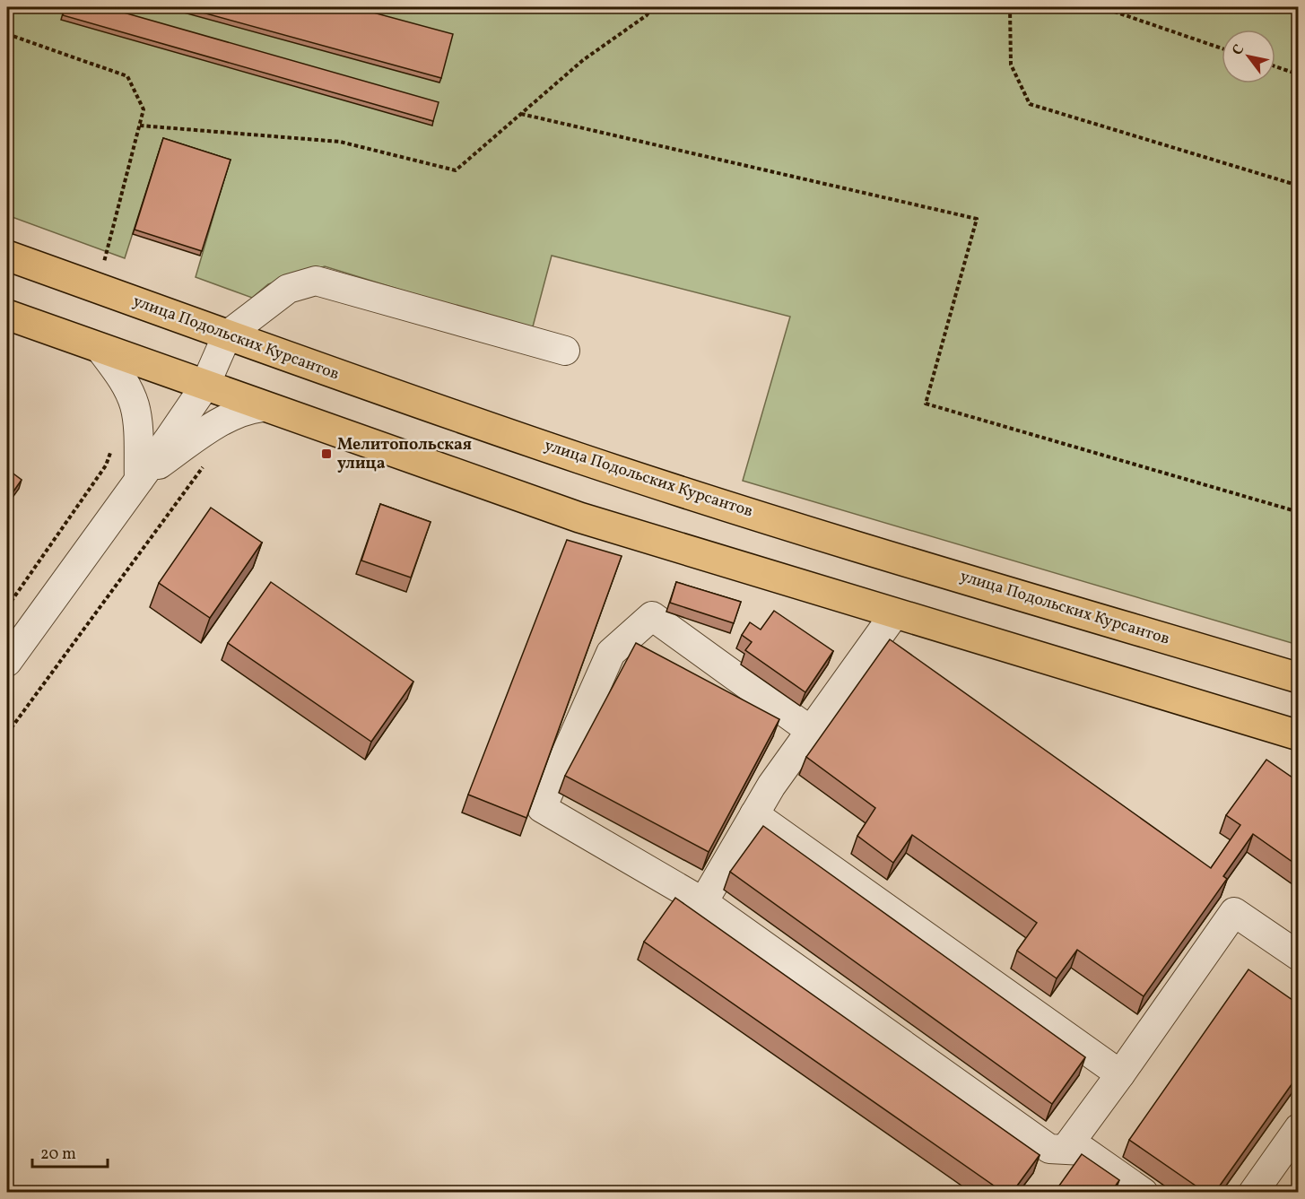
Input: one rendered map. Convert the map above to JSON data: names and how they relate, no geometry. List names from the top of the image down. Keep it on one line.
{"streets":{"main road":["улица Подольских Курсантов"]},"places":{"transit":["Мелитопольская улица"]},"scale_bar":"20 m","north":"top left"}
